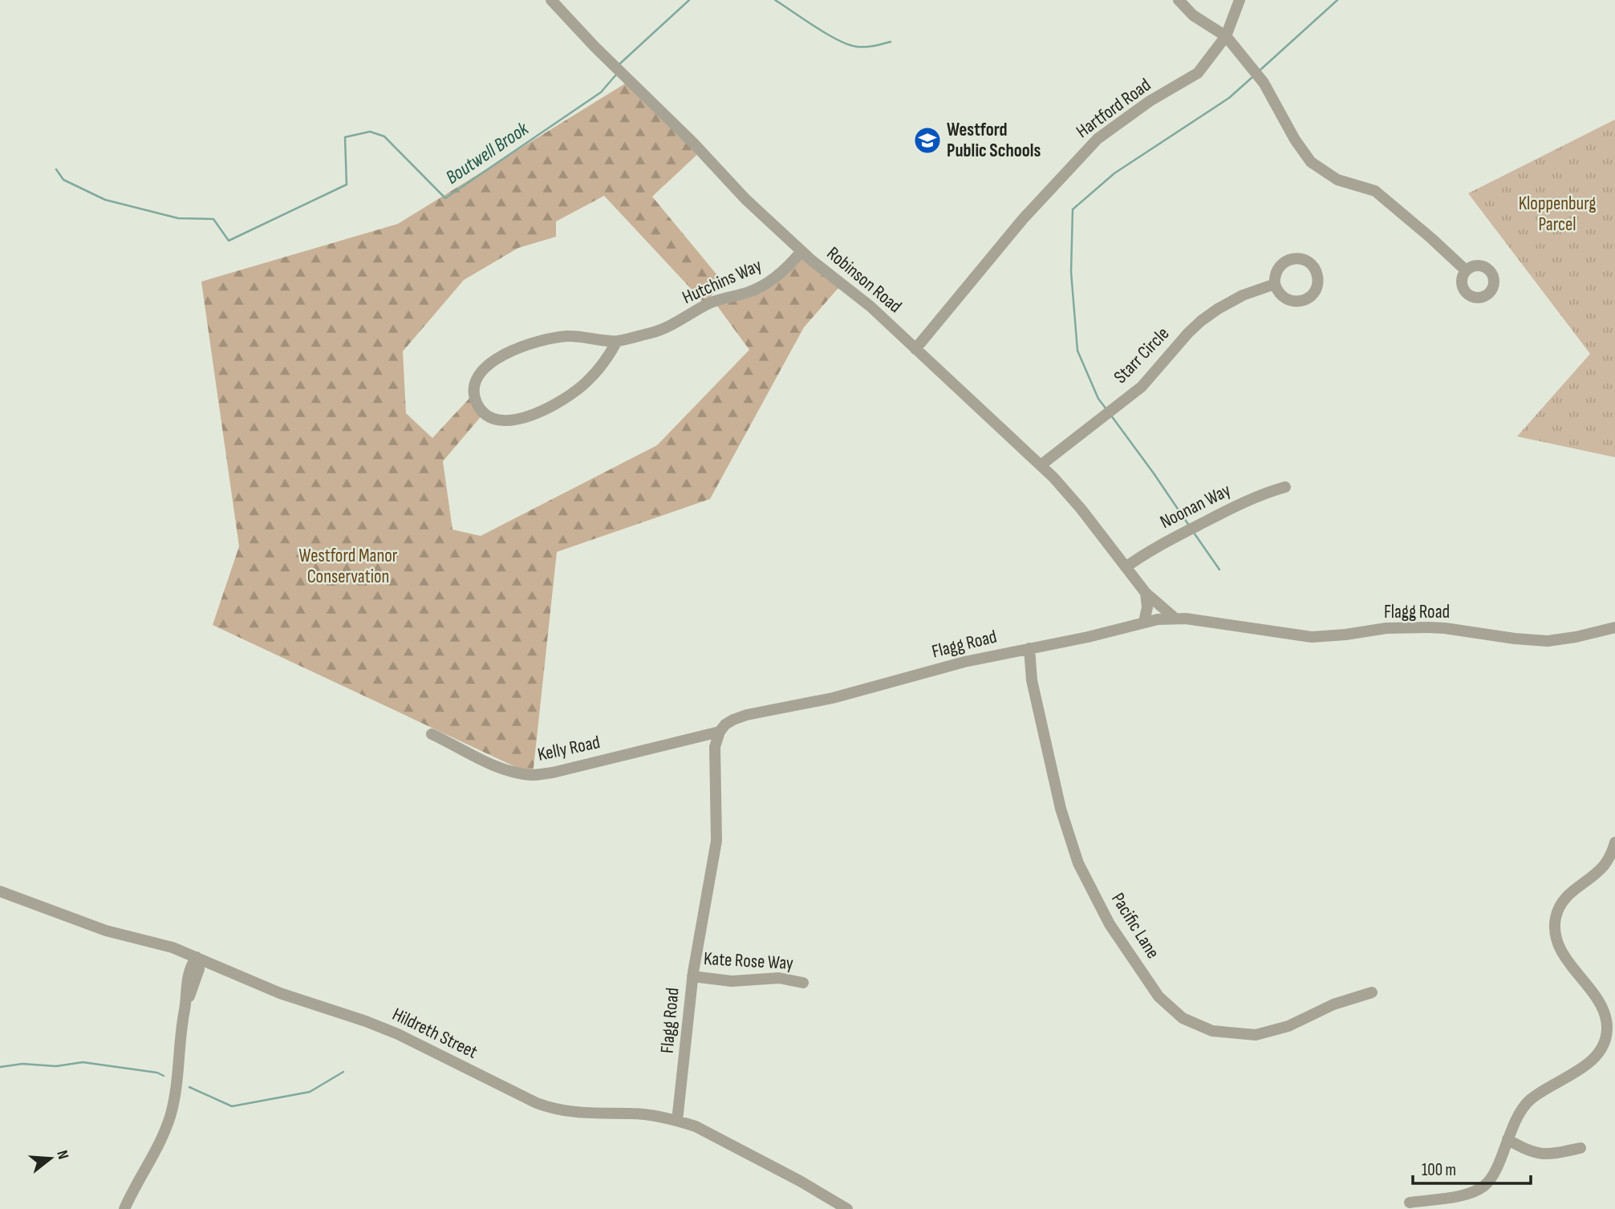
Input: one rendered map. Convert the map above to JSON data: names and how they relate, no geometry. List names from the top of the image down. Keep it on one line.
{"streets":{"street":["Hartford Road","Robinson Road","Hutchins Way","Starr Circle","Noonan Way","Flagg Road","Kelly Road","Pacific Lane","Kate Rose Way","Hildreth Street"]},"crossings":[["Hartford Road","Robinson Road"],["Robinson Road","Hutchins Way"],["Robinson Road","Starr Circle"],["Robinson Road","Noonan Way"],["Robinson Road","Flagg Road"],["Flagg Road","Kelly Road"],["Flagg Road","Pacific Lane"],["Flagg Road","Kate Rose Way"],["Flagg Road","Hildreth Street"]],"water":["Boutwell Brook"],"parks":["Kloppenburg Parcel","Westford Manor Conservation"],"places":{"school or university":["Westford Public Schools"]},"scale_bar":"100 m","north":"right"}
